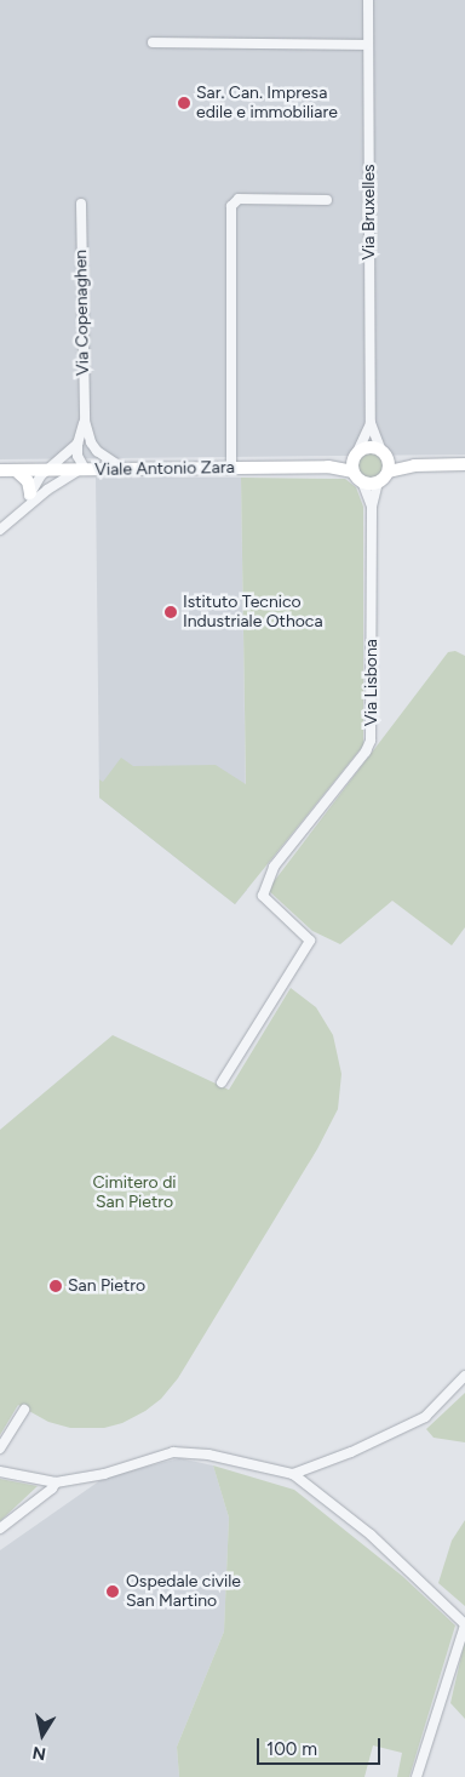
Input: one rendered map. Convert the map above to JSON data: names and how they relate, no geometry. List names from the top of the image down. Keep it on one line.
{"streets":{"main road":["Viale Antonio Zara"],"street":["Via Bruxelles","Via Copenaghen","Via Lisbona"]},"crossings":[["Via Bruxelles","Viale Antonio Zara"],["Via Bruxelles","Via Lisbona"],["Via Copenaghen","Viale Antonio Zara"],["Viale Antonio Zara","Via Lisbona"]],"parks":["Cimitero di San Pietro"],"places":["Sar. Can. Impresa edile e immobiliare","Istituto Tecnico Industriale Othoca","San Pietro","Ospedale civile San Martino"],"scale_bar":"100 m","north":"bottom"}
